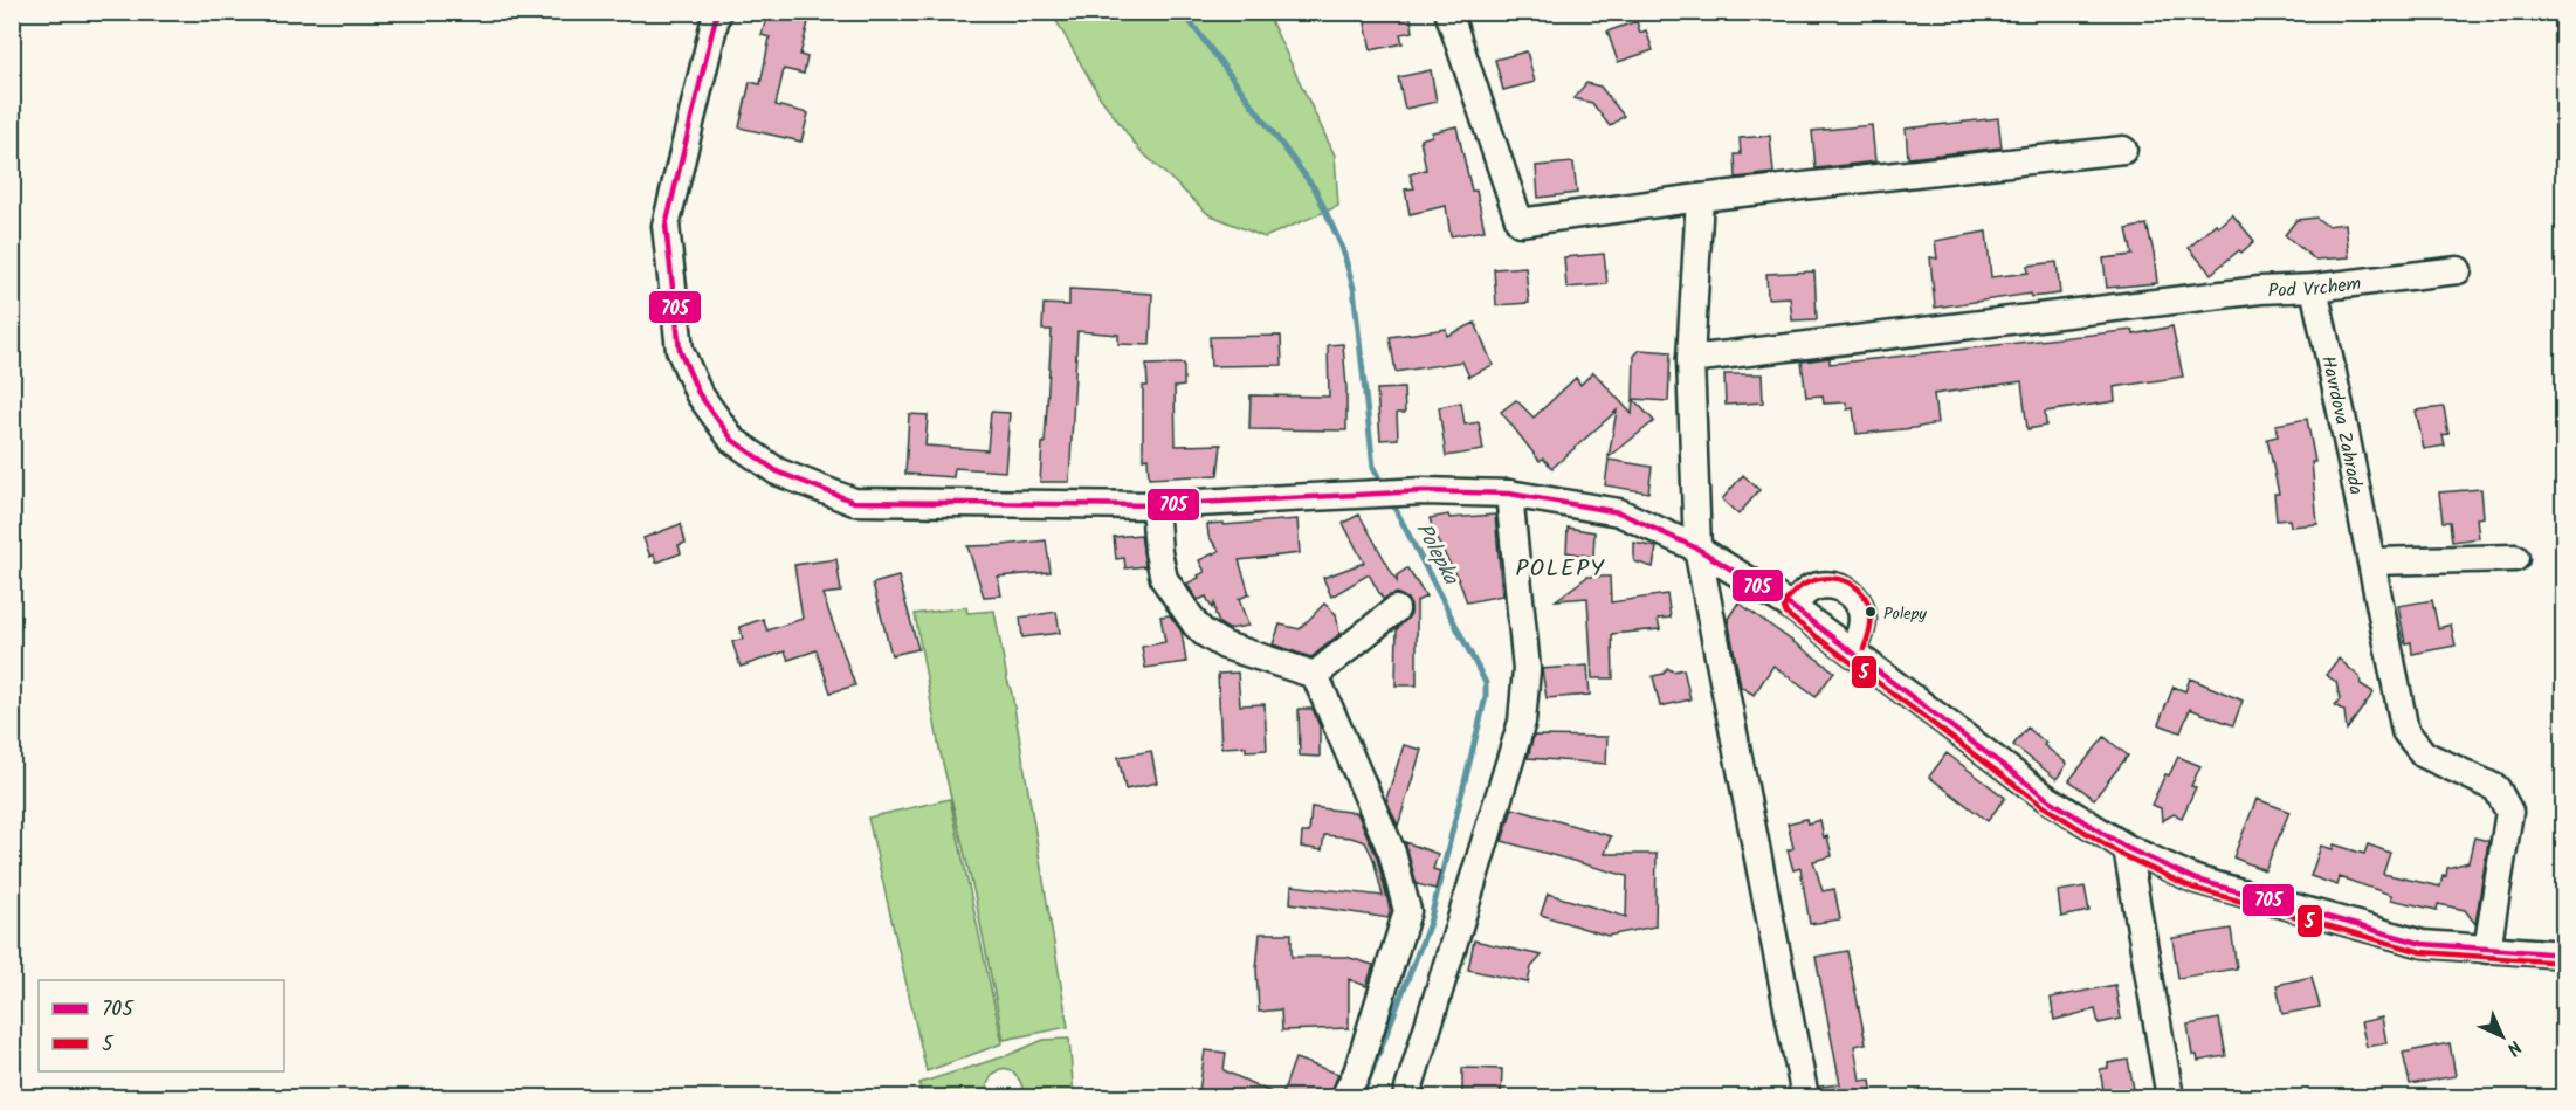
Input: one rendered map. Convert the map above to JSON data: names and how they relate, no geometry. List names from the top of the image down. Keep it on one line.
{"streets":{"street":["Pod Vrchem","Havrdova Zahrada"]},"crossings":[["Pod Vrchem","Havrdova Zahrada"]],"districts":["POLEPY"],"water":["Polepka"],"places":["Polepy"],"lines":["transit line 705","transit line 5"],"legend":["705","5"],"north":"bottom right"}
